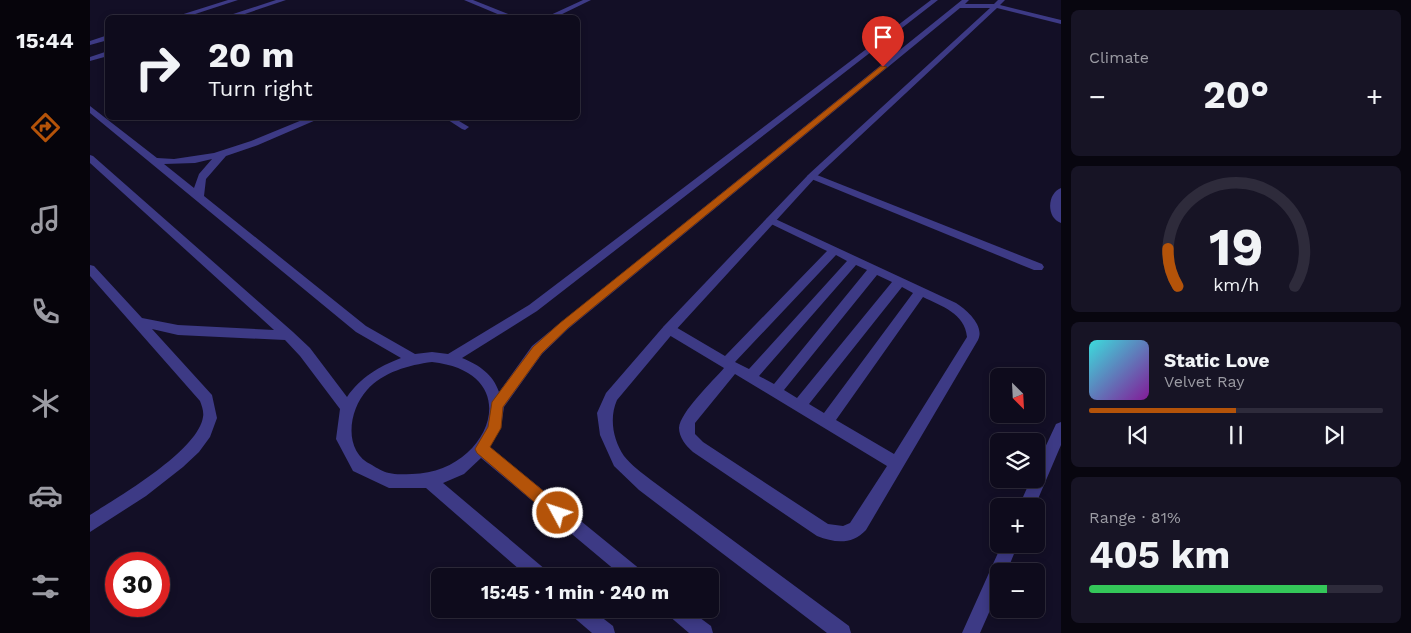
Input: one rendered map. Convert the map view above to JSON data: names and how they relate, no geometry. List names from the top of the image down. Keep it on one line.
{"north":"bottom right","page":{"tabs":"15:44","tile":["Climate",["Range · 81%","405 km"]],"turn":["20 m","Turn right"],"heat":["−","20°","+"],"song":["Static Love","Velvet Ray"],"map_buttons":["+","−"],"limit":"30","trip":"15:45 · 1 min · 240 m","gauge":["19","km/h"]}}
